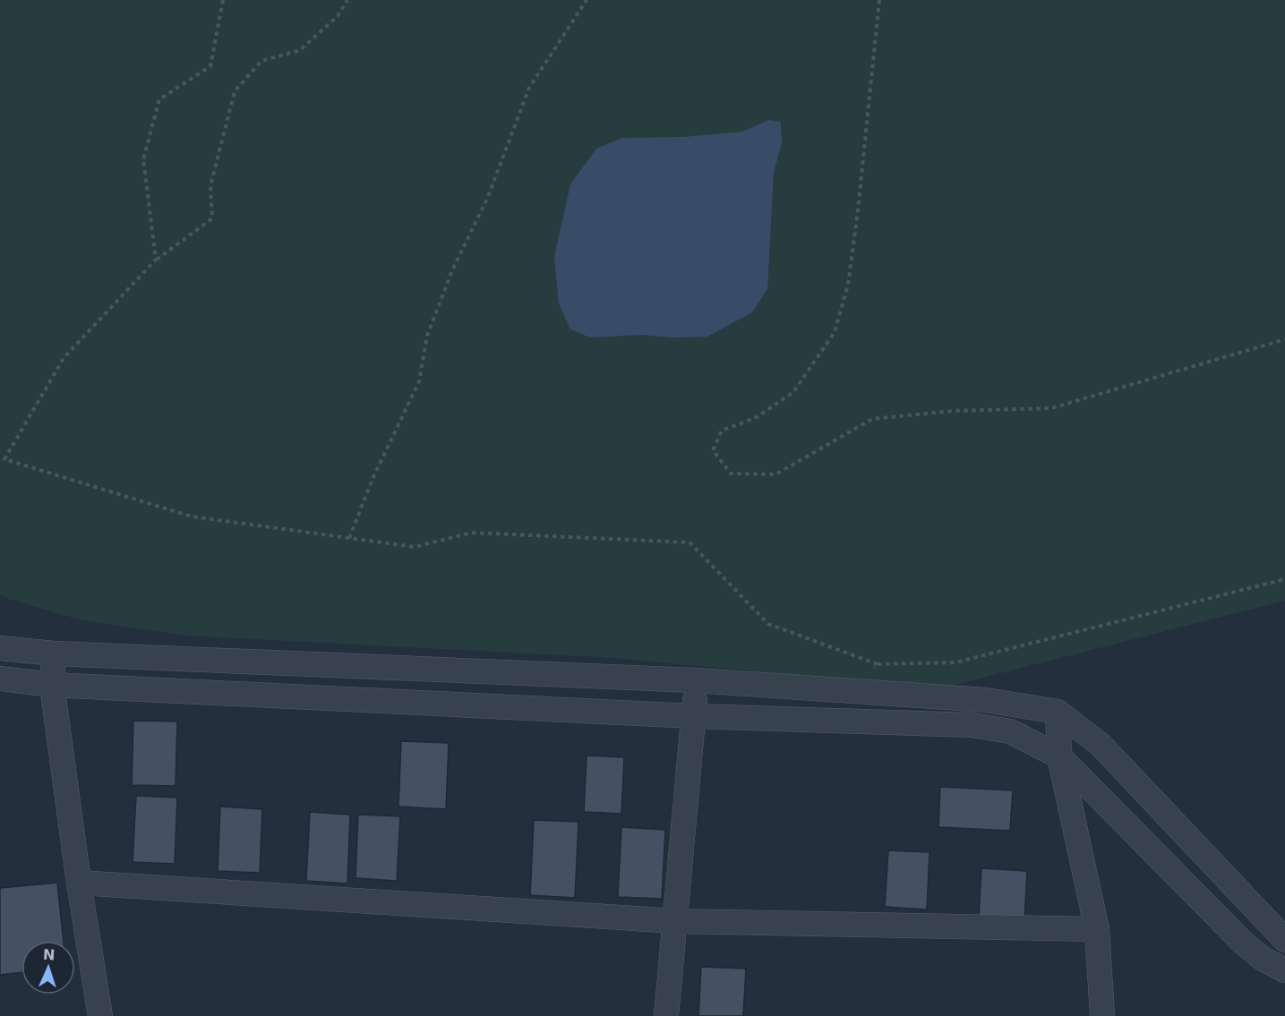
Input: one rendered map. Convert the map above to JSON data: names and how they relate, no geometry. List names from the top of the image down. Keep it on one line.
{"north":"top"}
